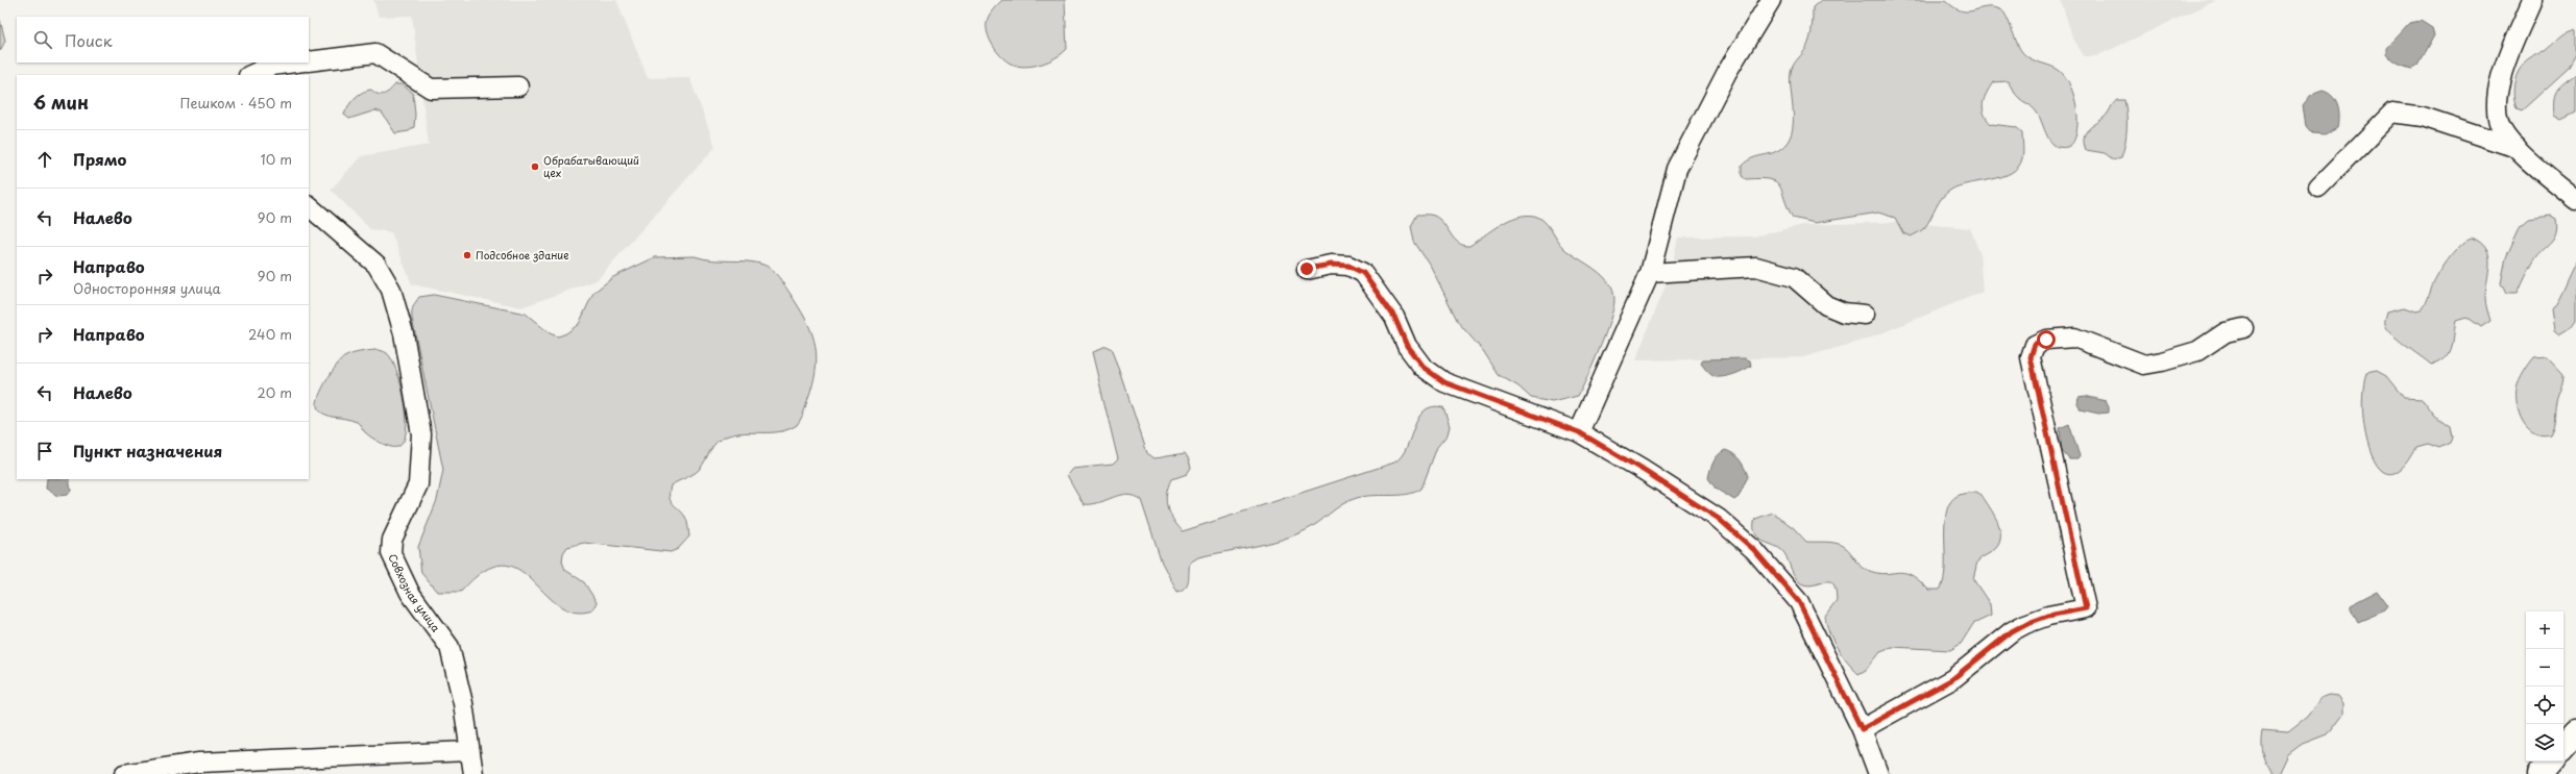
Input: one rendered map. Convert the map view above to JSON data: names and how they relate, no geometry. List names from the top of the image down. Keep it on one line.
{"streets":{"street":["Совхозная улица"]},"places":["Обрабатывающий цех","Подсобное здание"],"page":{"search":"Поиск","heading":["6 мин","Пешком · 450 m"],"list":[["Прямо","10 m"],["Налево","90 m"],["Направо","Односторонняя улица","90 m"],["Направо","240 m"],["Налево","20 m"],"Пункт назначения"],"map_buttons":["+","−"]}}
